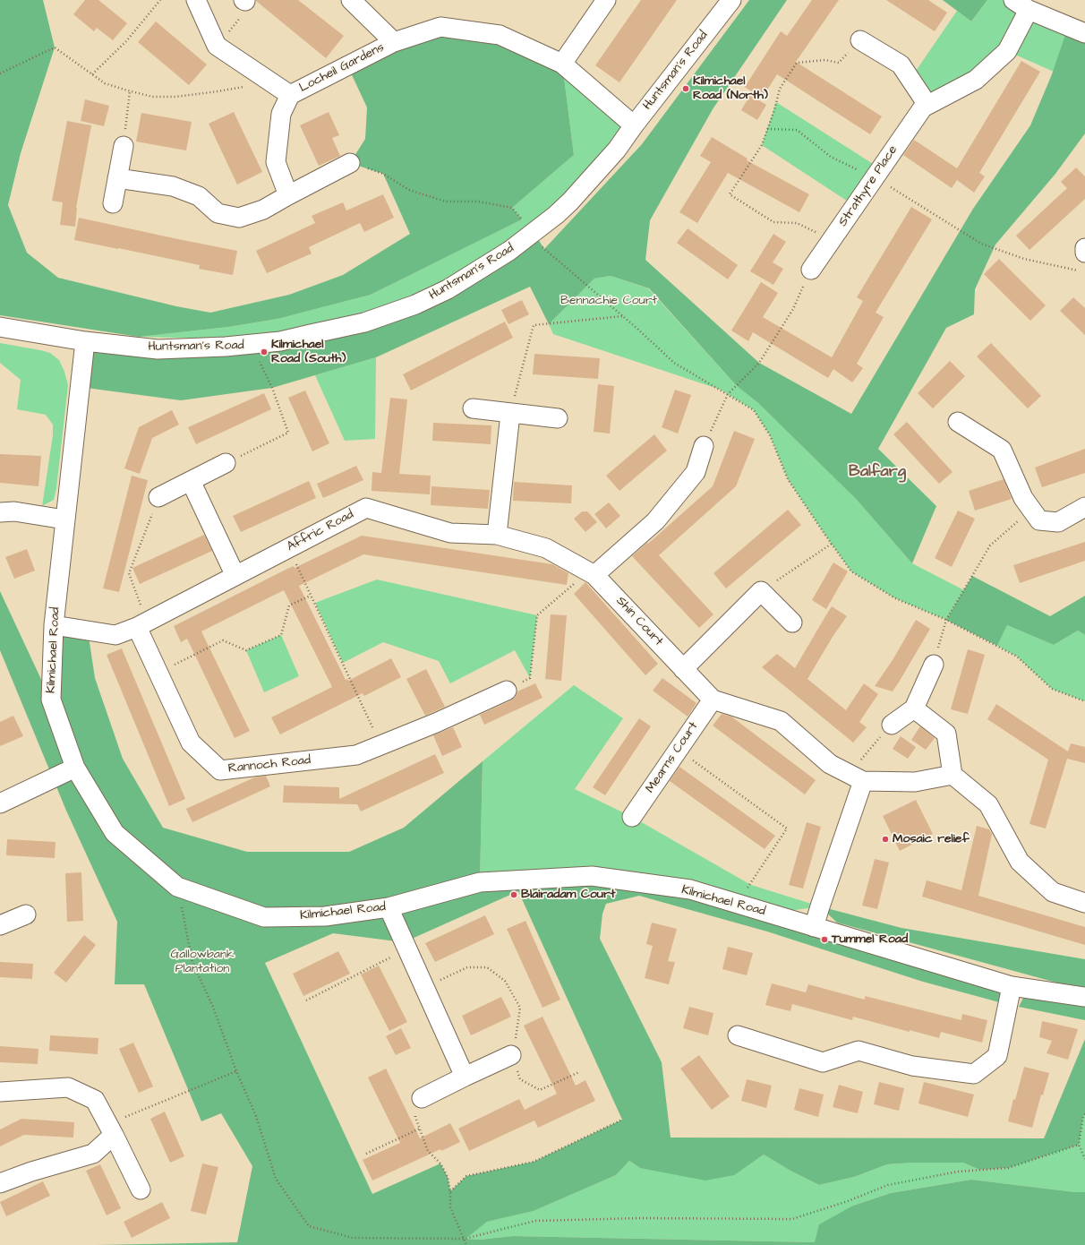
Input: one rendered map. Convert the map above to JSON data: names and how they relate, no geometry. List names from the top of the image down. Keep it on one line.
{"streets":{"street":["Locheil Gardens","Huntsman's Road","Strathyre Place","Affric Road","Shin Court","Kilmichael Road","Mearns Court","Rannoch Road"]},"crossings":[["Locheil Gardens","Huntsman's Road"],["Huntsman's Road","Kilmichael Road"],["Affric Road","Shin Court"],["Affric Road","Kilmichael Road"],["Affric Road","Rannoch Road"]],"districts":["Balfarg"],"parks":["Bennachie Court","Gallowbank Plantation"],"places":["Kilmichael Road (North)","Kilmichael Road (South)","Mosaic relief","Blairadam Court","Tummel Road"]}
